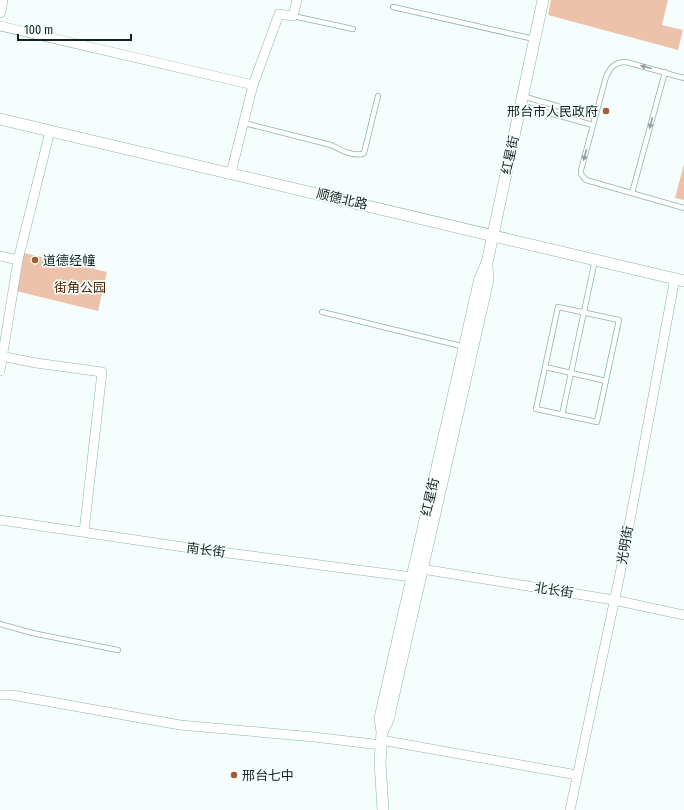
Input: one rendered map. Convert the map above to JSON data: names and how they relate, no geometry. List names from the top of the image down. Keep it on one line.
{"streets":{"street":["红星街","顺德北路","光明街","南长街","北长街"]},"crossings":[["红星街","顺德北路"],["红星街","南长街"],["红星街","北长街"],["顺德北路","光明街"],["光明街","北长街"]],"parks":["街角公园"],"places":["邢台市人民政府","道德经幢","邢台七中"],"scale_bar":"100 m"}
